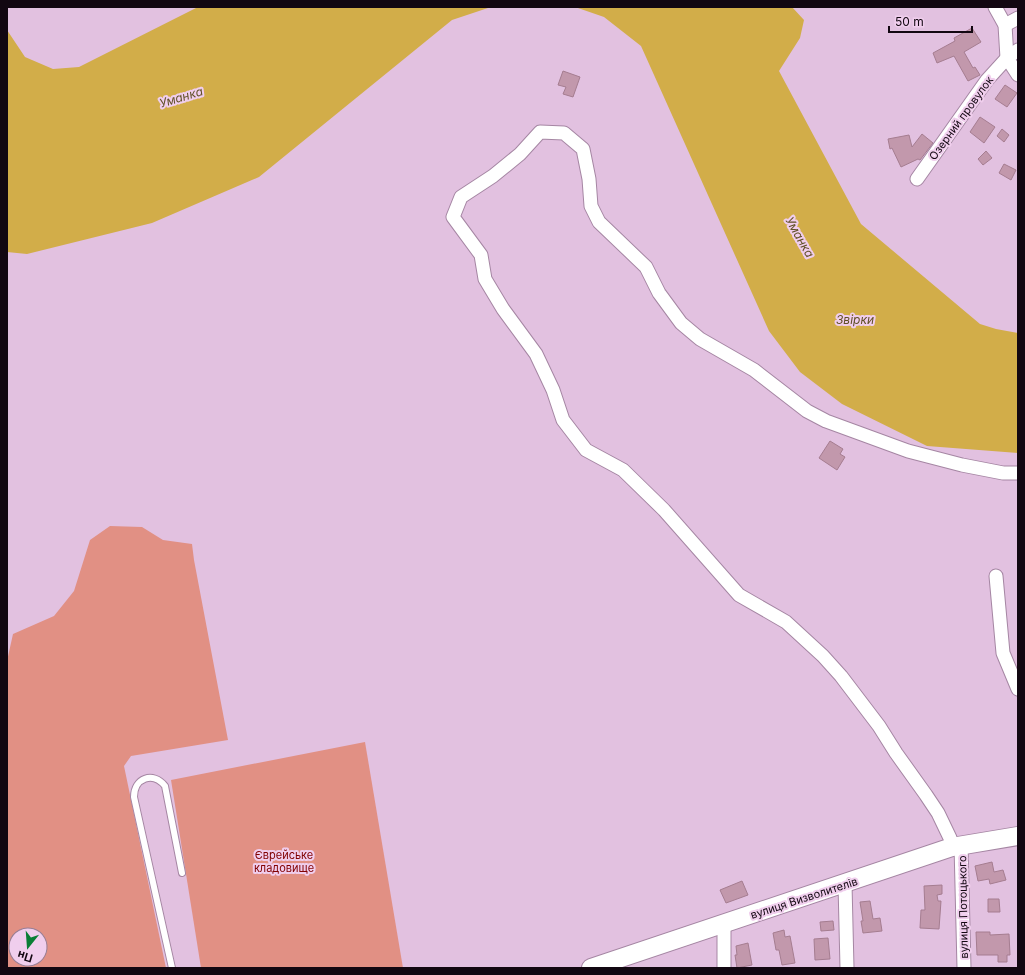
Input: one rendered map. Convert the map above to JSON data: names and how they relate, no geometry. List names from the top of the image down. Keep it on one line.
{"streets":{"main road":["вулиця Визволителів"],"street":["Озерний провулок","вулиця Потоцького"]},"crossings":[["вулиця Визволителів","вулиця Потоцького"]],"water":["Уманка","Звірки"],"parks":["Єврейське кладовище"],"scale_bar":"50 m","north":"bottom"}
